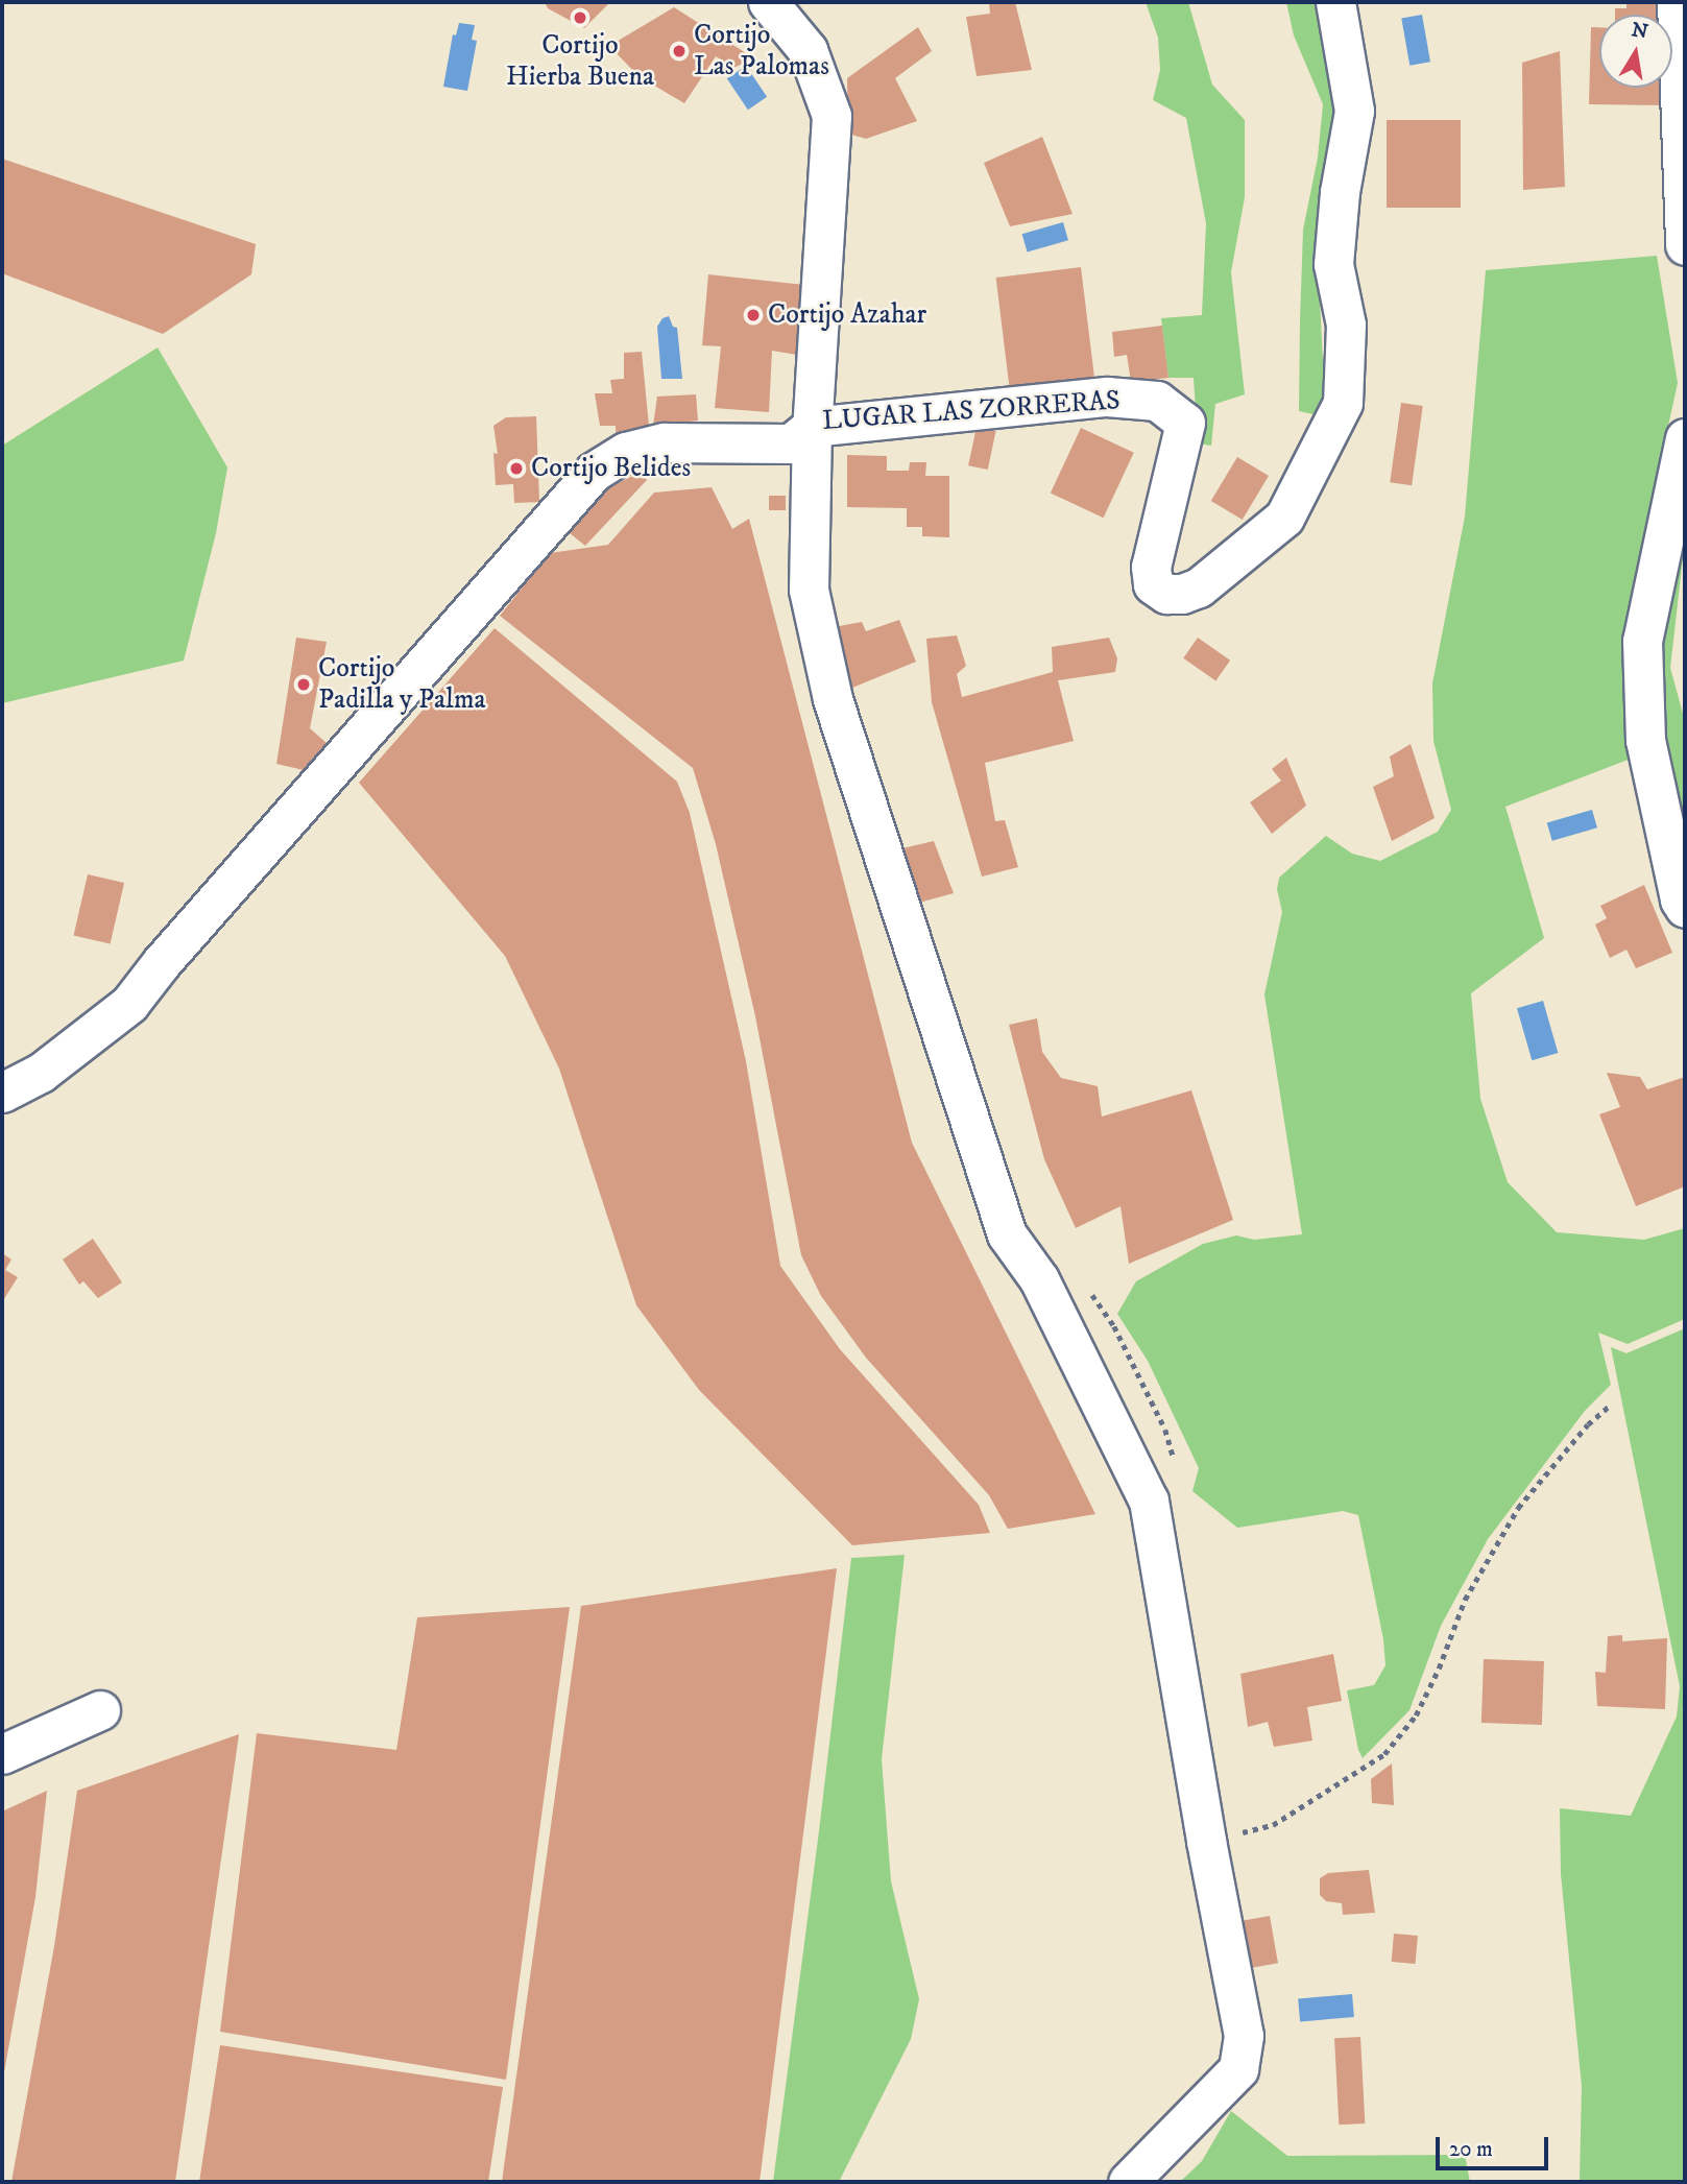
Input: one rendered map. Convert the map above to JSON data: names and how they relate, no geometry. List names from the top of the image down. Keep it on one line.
{"streets":{"street":["LUGAR LAS ZORRERAS"]},"places":["Cortijo Hierba Buena","Cortijo Las Palomas","Cortijo Azahar","Cortijo Belides","Cortijo Padilla y Palma"],"scale_bar":"20 m","north":"top"}
